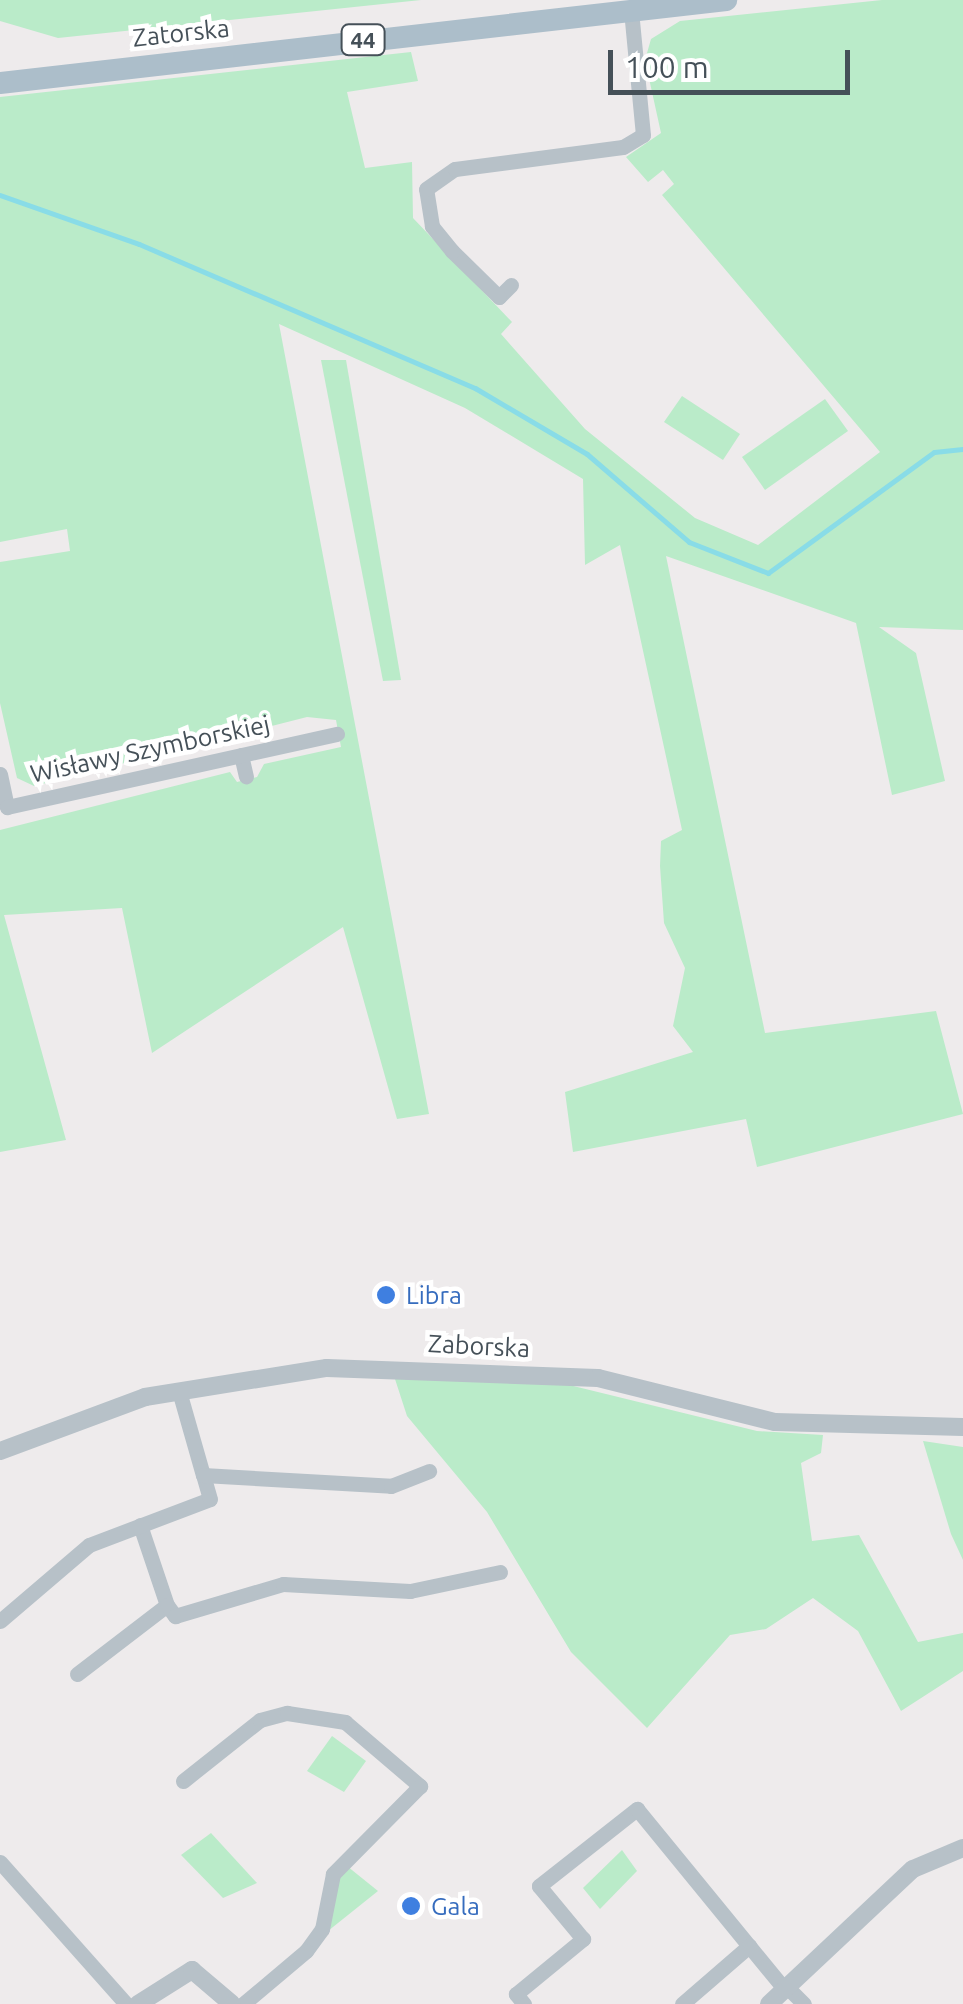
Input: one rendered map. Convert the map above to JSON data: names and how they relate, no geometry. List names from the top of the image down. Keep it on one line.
{"streets":{"main road":["Zatorska","44"],"street":["Wisławy Szymborskiej","Zaborska"]},"places":["Libra","Gala"],"scale_bar":"100 m"}
